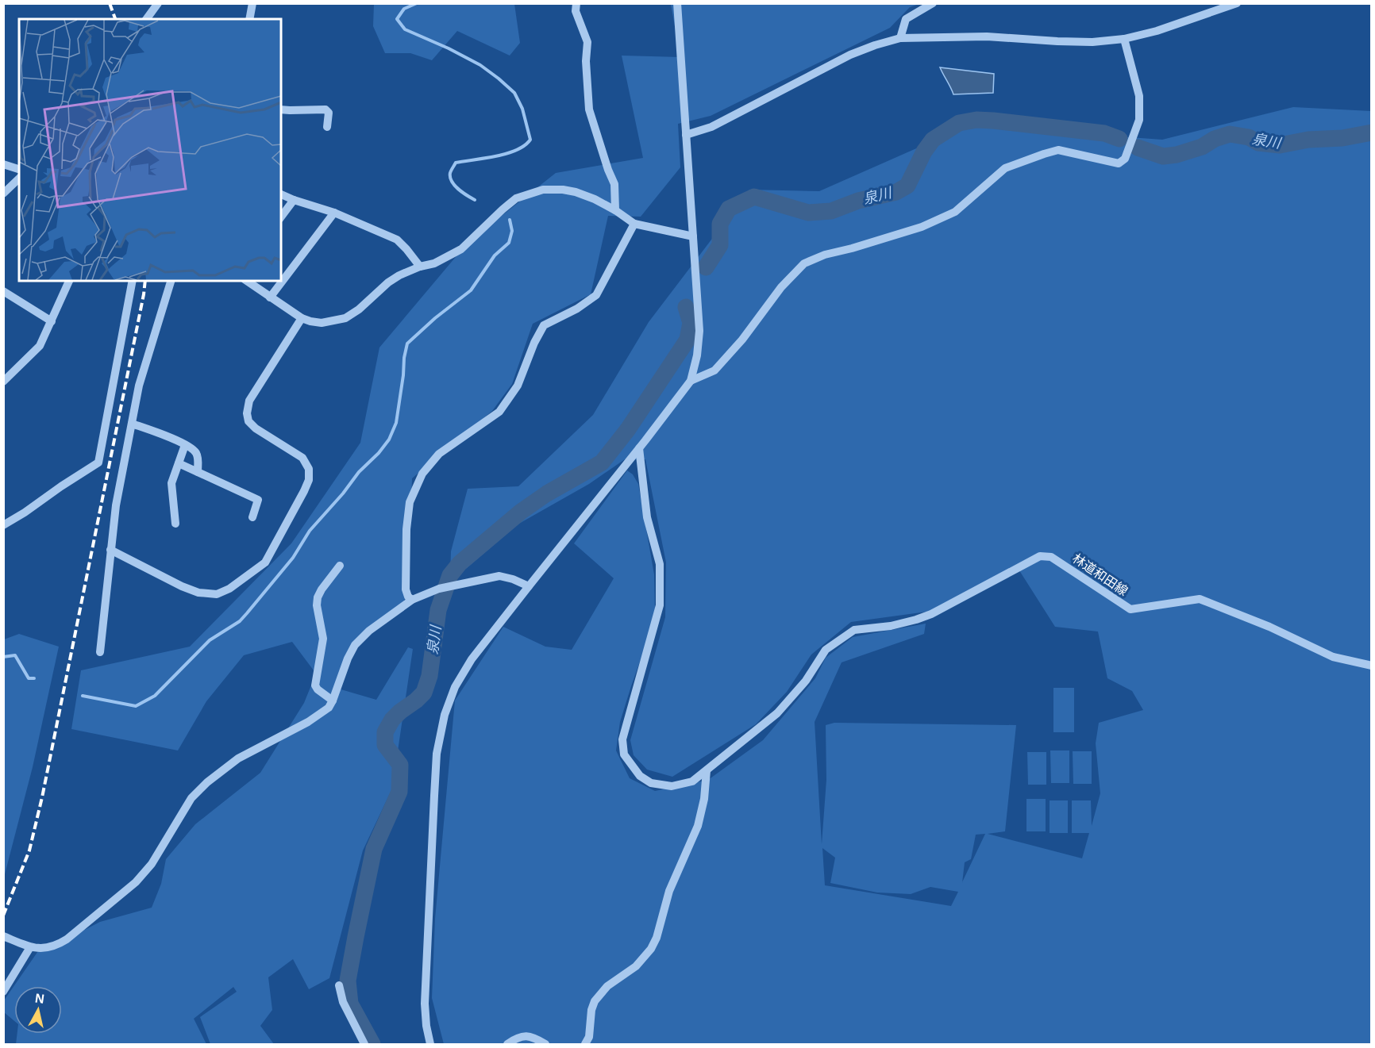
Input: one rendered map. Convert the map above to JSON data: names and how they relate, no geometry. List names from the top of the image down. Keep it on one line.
{"streets":{"street":["林道和田線"]},"water":["泉川"],"north":"top"}
